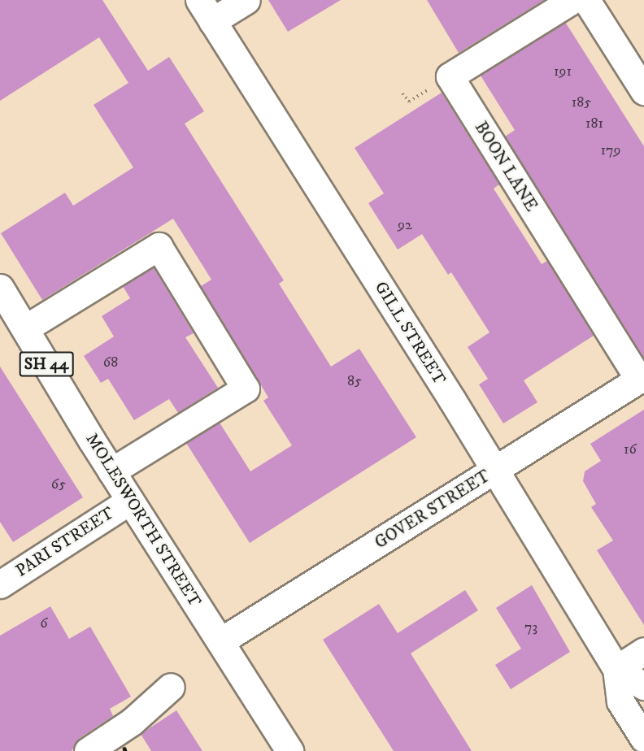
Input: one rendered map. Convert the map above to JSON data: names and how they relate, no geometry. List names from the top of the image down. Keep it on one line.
{"streets":{"main road":["BOON LANE","GILL STREET","SH 44","GOVER STREET","MOLESWORTH STREET","PARI STREET"]},"crossings":[["BOON LANE","GOVER STREET"],["GILL STREET","GOVER STREET"],["GOVER STREET","MOLESWORTH STREET"],["MOLESWORTH STREET","PARI STREET"]],"house_numbers":["191","185","181","179","92","68","85","16","65","6","73"]}
